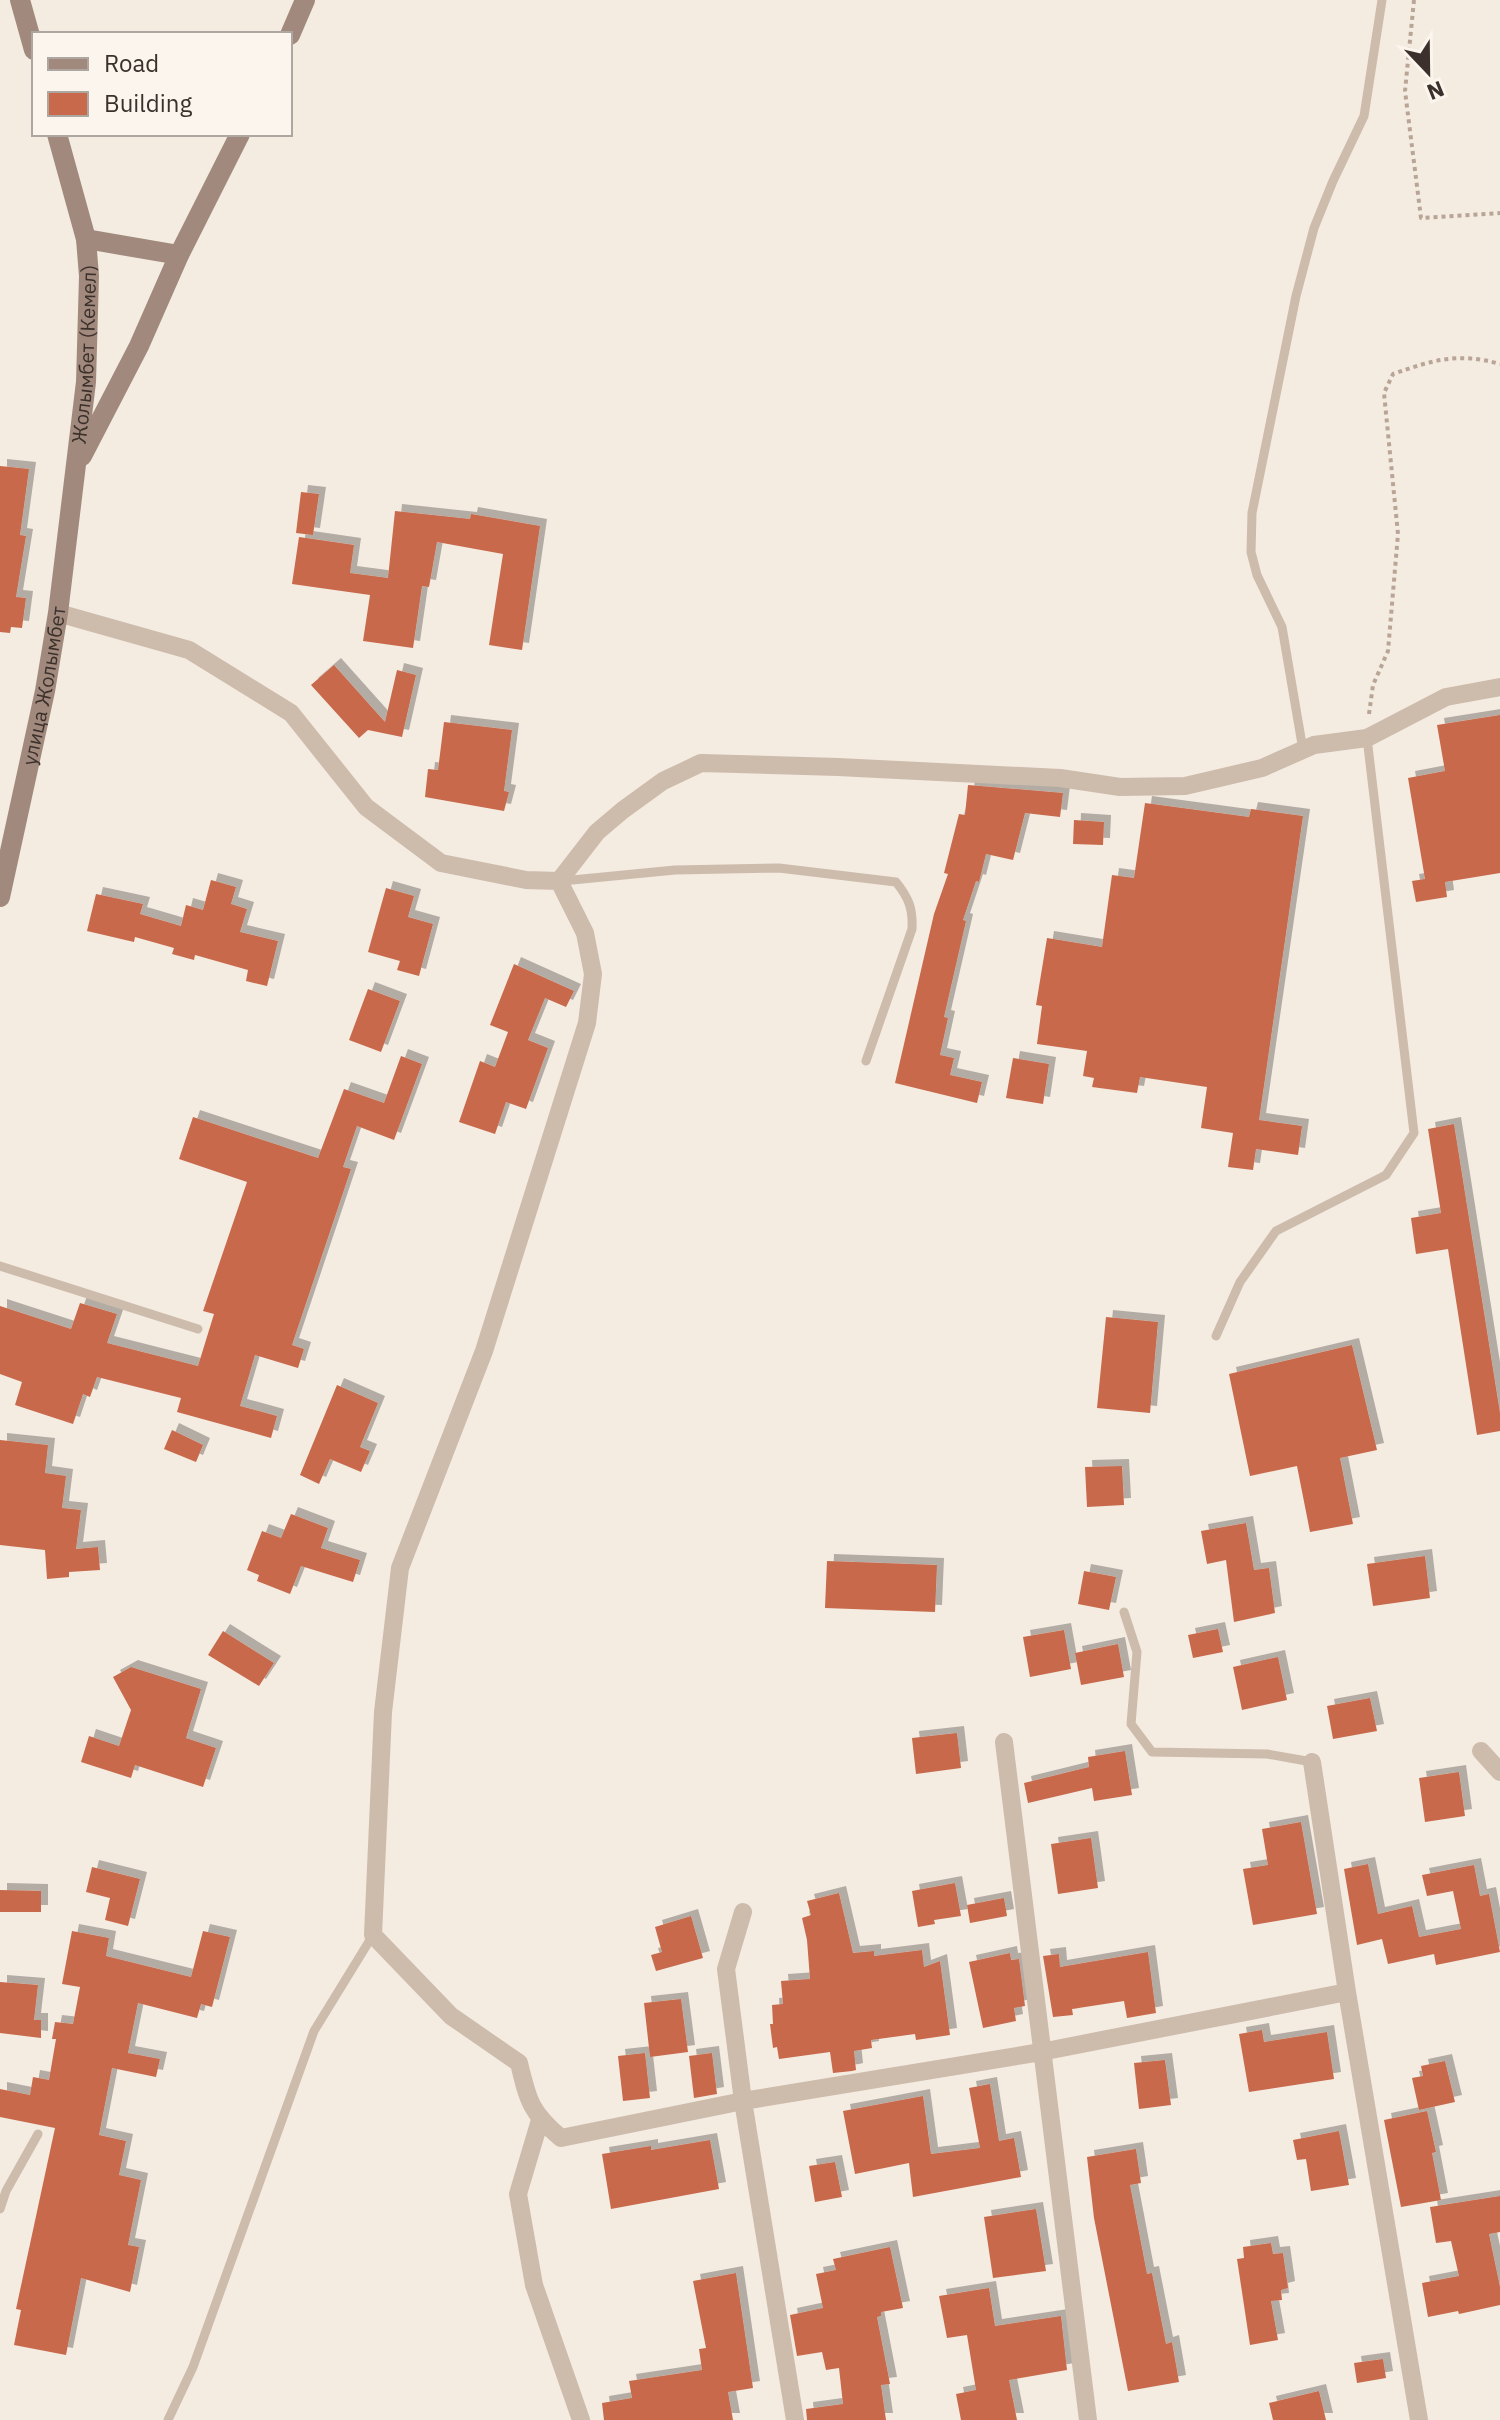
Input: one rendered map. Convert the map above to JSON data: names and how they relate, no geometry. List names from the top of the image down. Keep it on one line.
{"streets":{"street":["Жолымбет (Кемел)","улица Жолымбет"]},"crossings":[["Жолымбет (Кемел)","улица Жолымбет"]],"legend":["Road","Building"],"north":"bottom"}
